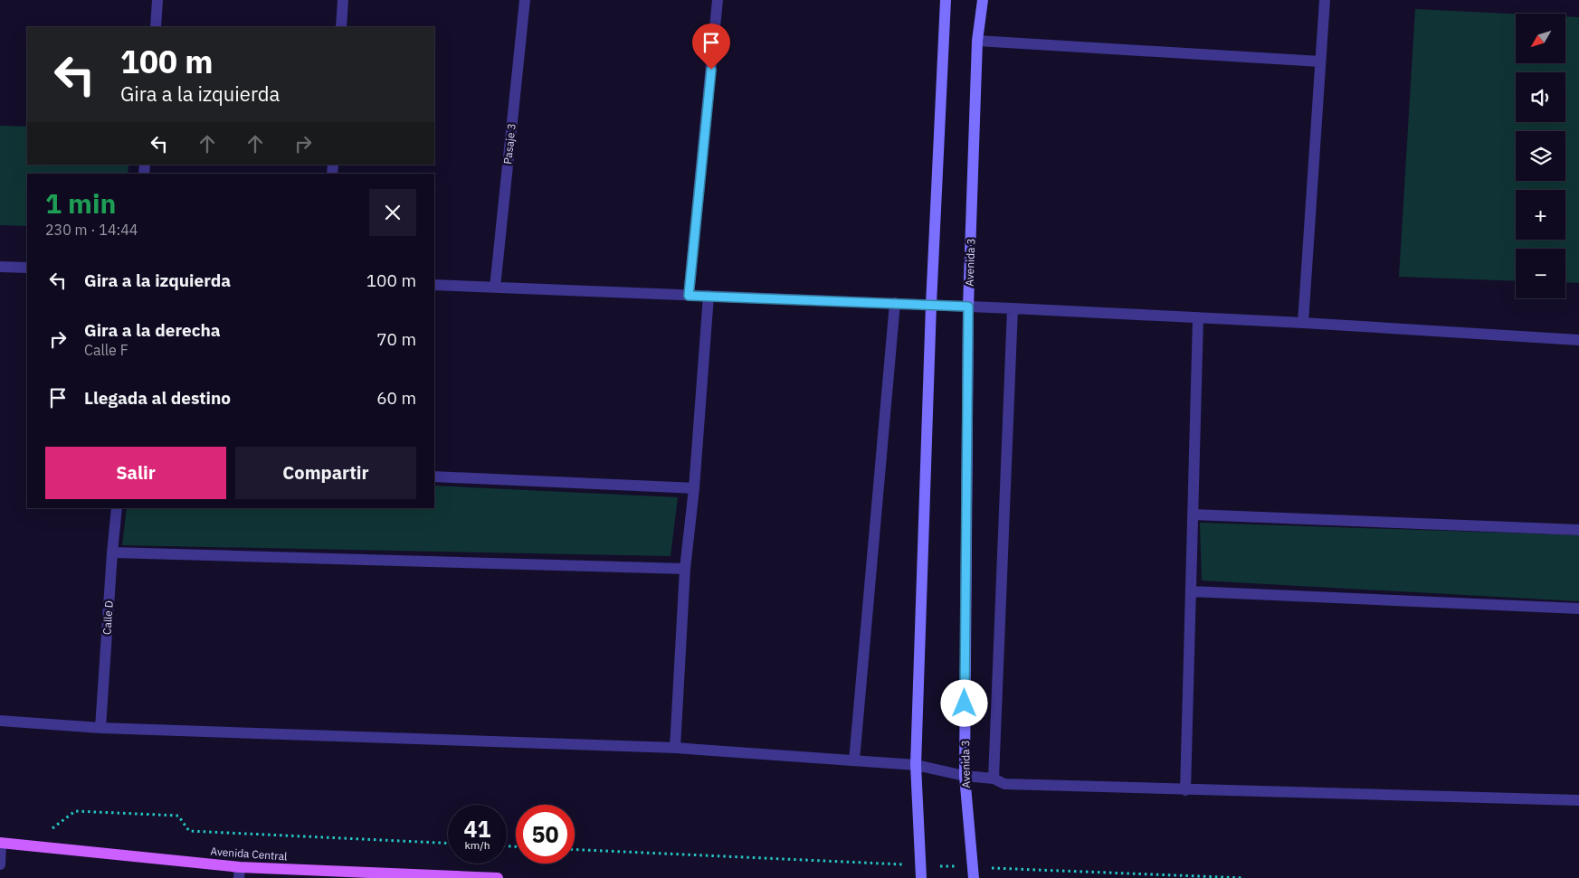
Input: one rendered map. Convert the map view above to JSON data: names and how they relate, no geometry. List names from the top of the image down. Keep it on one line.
{"streets":{"main road":["Avenida 3","Avenida Central"],"street":["Pasaje 3","Calle D"]},"north":"bottom left","page":{"map_buttons":["+","−"],"turn":["100 m","Gira a la izquierda"],"heading":["1 min","230 m · 14:44"],"list":[{"name":"Gira a la izquierda","value":"100 m"},{"name":"Gira a la derecha","note":"Calle F","value":"70 m"},{"name":"Llegada al destino","value":"60 m"}],"buttons":["Salir","Compartir"],"speed":"41 km/h","limit":"50"}}
